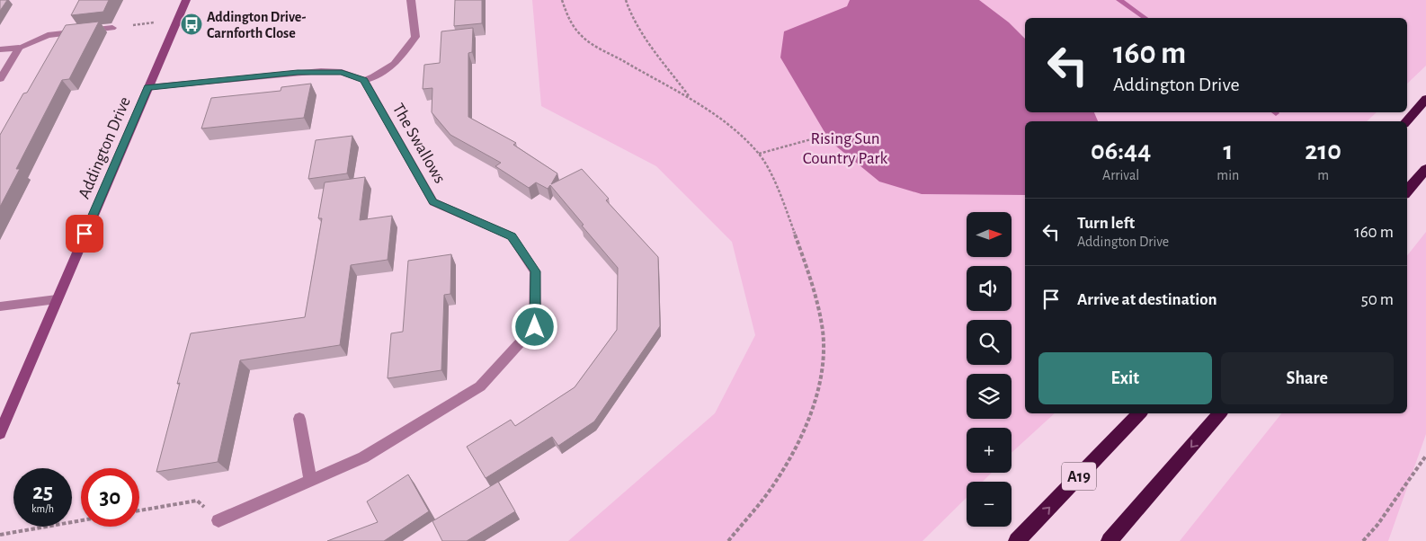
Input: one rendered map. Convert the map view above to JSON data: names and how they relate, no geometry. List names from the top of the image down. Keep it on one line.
{"streets":{"highway":["A19"],"street":["The Swallows","Addington Drive"]},"parks":["Rising Sun Country Park"],"places":{"bus stop":["Addington Drive- Carnforth Close"]},"north":"right","page":{"turn":["160 m","Addington Drive"],"eta":["06:44","Arrival","1","min","210","m"],"list":[{"name":"Turn left","note":"Addington Drive","value":"160 m"},{"name":"Arrive at destination","value":"50 m"}],"map_buttons":["+","−"],"buttons":["Exit","Share"],"speed":"25 km/h","limit":"30"}}
